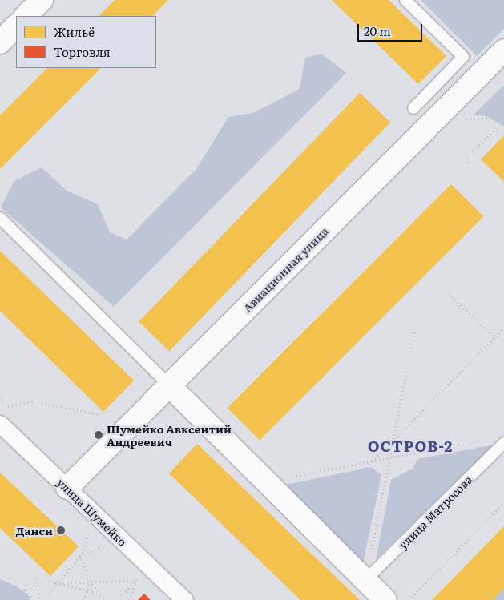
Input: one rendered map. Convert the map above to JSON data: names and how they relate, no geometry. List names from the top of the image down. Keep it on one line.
{"streets":{"street":["Авиационная улица","улица Шумейко"],"lane":["улица Матросова"]},"crossings":[["Авиационная улица","улица Шумейко"]],"districts":["ОСТРОВ-2"],"places":["Шумейко Авксентий Андреевич","Данси"],"legend":["Жильё","Торговля"],"scale_bar":"20 m"}
